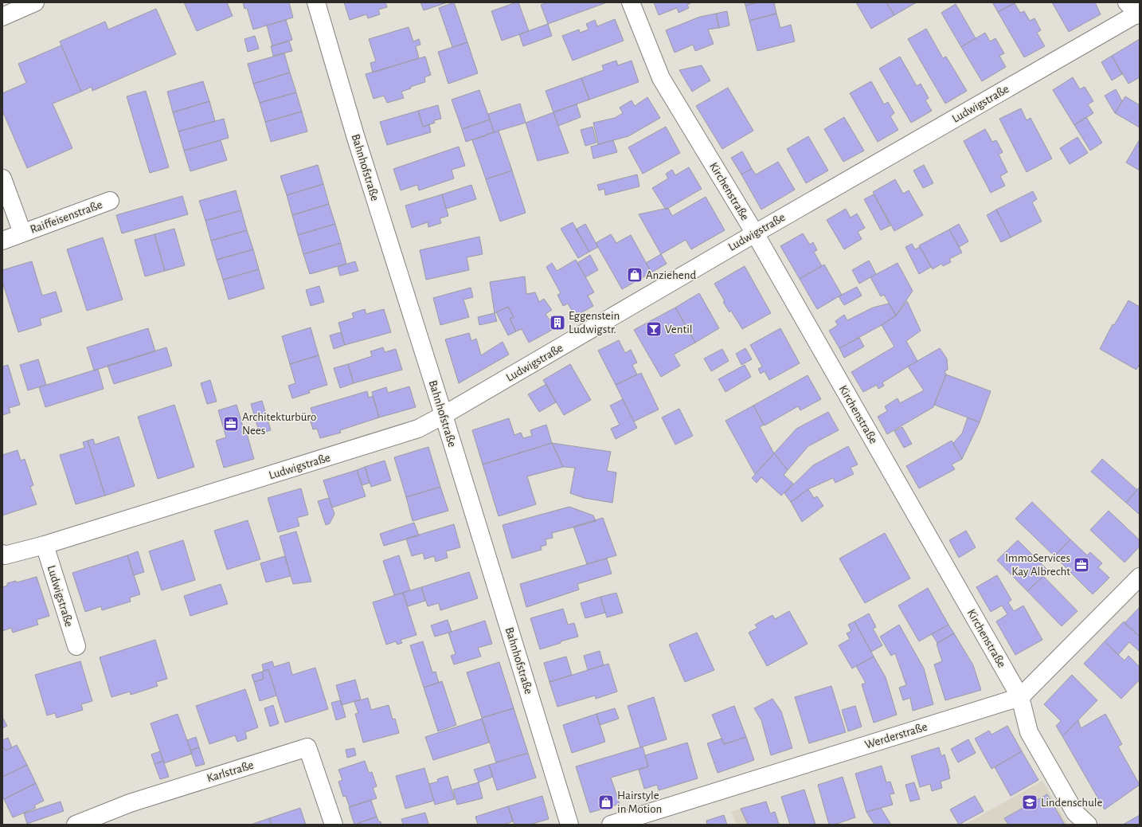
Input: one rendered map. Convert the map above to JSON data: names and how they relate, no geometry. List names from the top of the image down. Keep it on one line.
{"streets":{"street":["Ludwigstraße","Bahnhofstraße","Kirchenstraße","Raiffeisenstraße","Werderstraße","Karlstraße"]},"crossings":[["Ludwigstraße","Bahnhofstraße"],["Ludwigstraße","Kirchenstraße"],["Kirchenstraße","Werderstraße"]],"places":{"shop":["Anziehend","Hairstyle in Motion"],"building":["Eggenstein Ludwigstr."],"bar":["Ventil"],"office":["Architekturbüro Nees","ImmoServices Kay Albrecht"],"school or university":["Lindenschule"]}}
